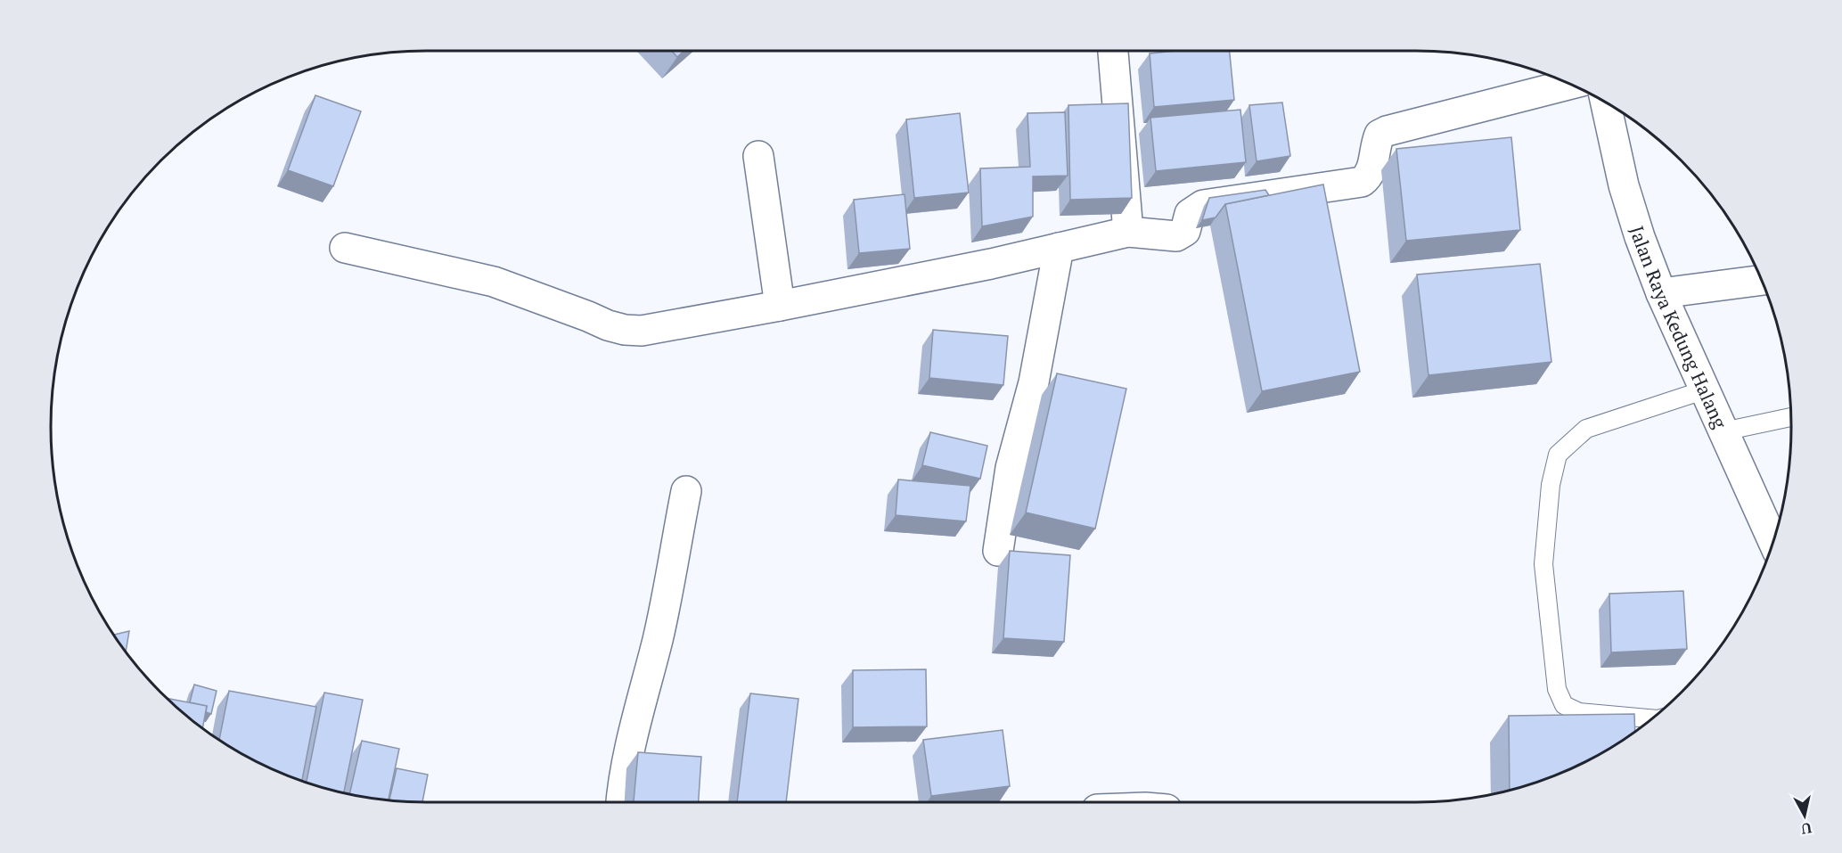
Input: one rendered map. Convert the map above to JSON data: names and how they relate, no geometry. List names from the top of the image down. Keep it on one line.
{"streets":{"street":["Jalan Raya Kedung Halang"]},"north":"bottom"}
